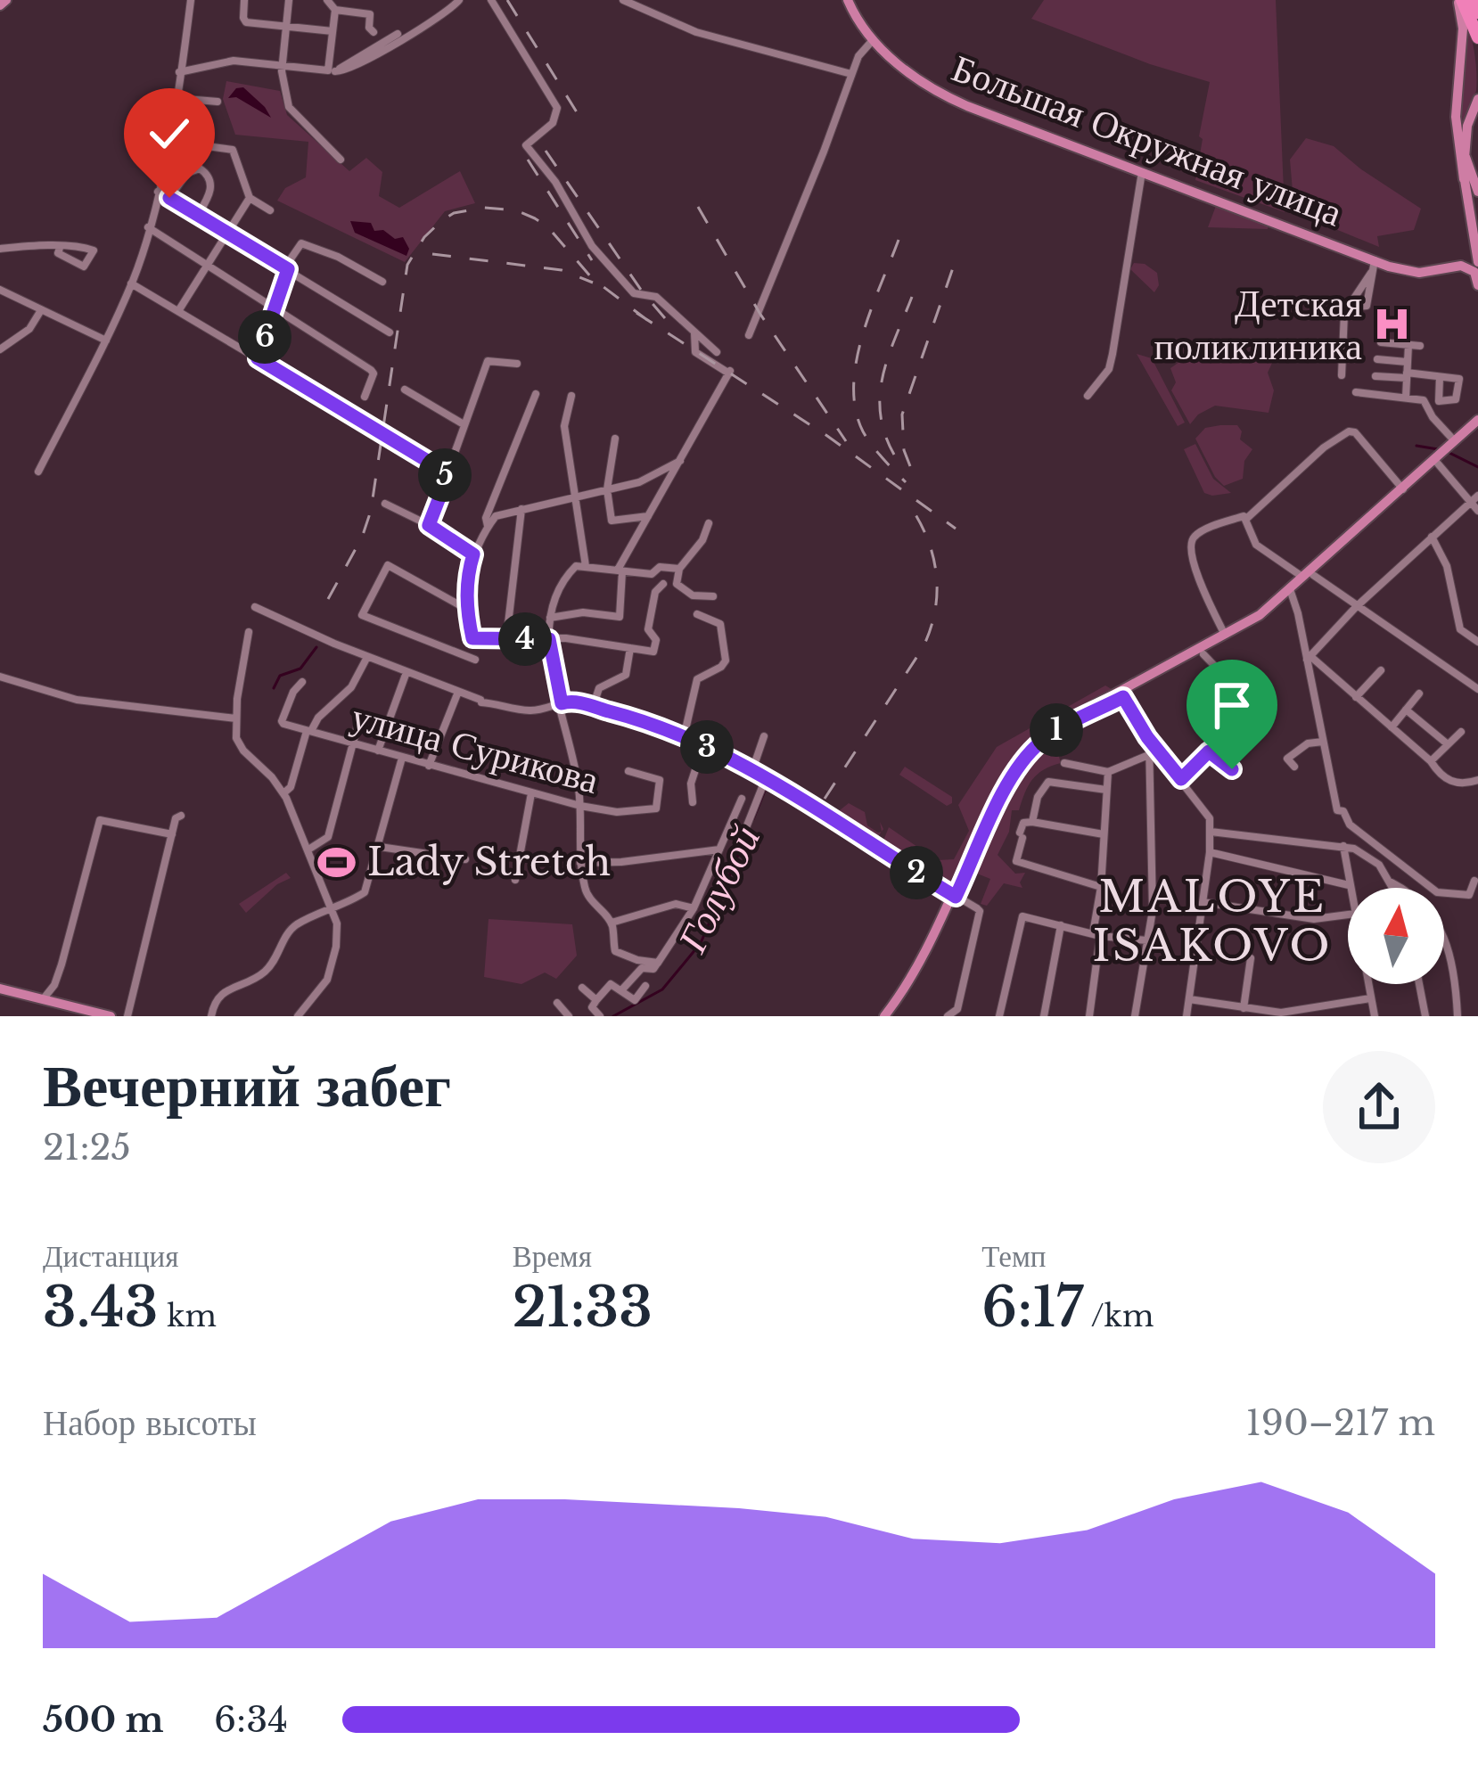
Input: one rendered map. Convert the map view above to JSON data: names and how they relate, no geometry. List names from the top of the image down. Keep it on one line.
{"streets":{"main road":["Большая Окружная улица"],"street":["улица Сурикова"]},"districts":["MALOYE ISAKOVO"],"water":["Голубой"],"places":{"hospital":["Детская поликлиника"],"sports":["Lady Stretch"]},"north":"top","page":{"pins":["6","5","4","1","3","2"],"heading":["Вечерний забег","21:25"],"stats":[["Дистанция","3.43 km"],["Время","21:33"],["Темп","6:17 /km"]],"chart":["Набор высоты","190–217 m"],"list":[{"name":"500 m","note":"6:34"}]}}
